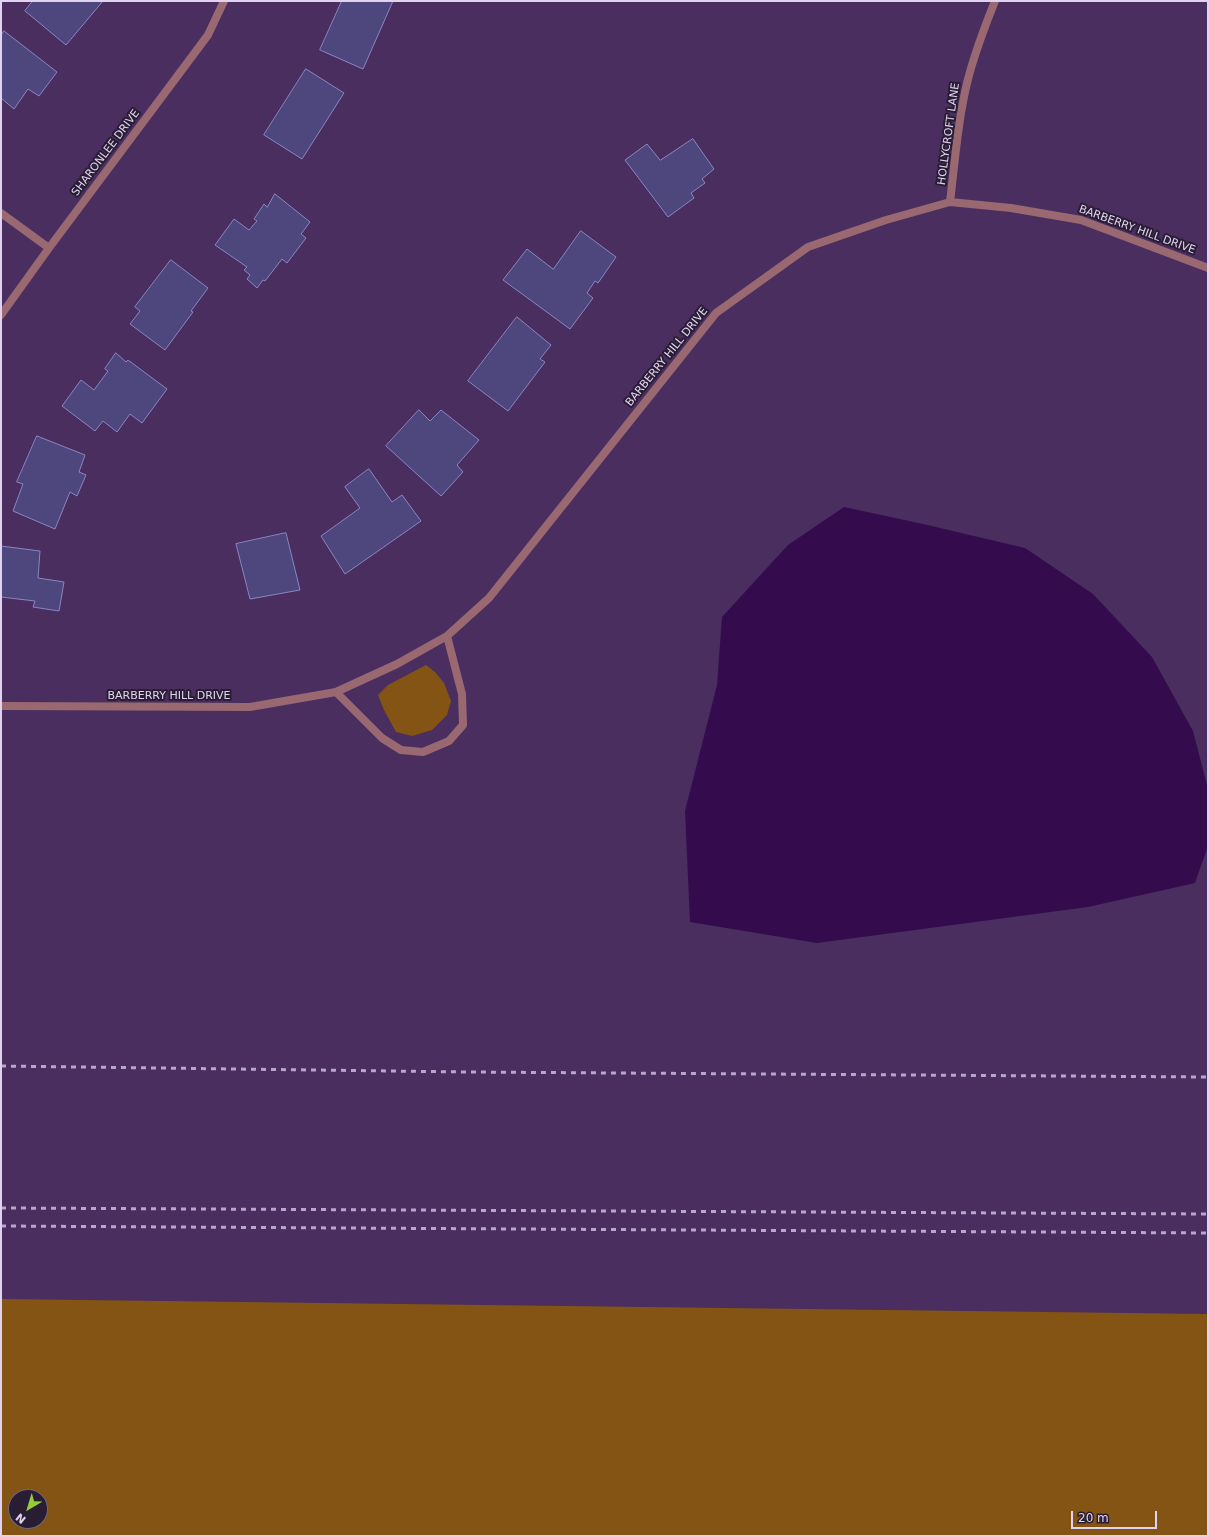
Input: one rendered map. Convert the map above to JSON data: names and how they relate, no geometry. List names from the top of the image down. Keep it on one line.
{"streets":{"street":["HOLLYCROFT LANE","SHARONLEE DRIVE","BARBERRY HILL DRIVE"]},"crossings":[["HOLLYCROFT LANE","BARBERRY HILL DRIVE"]],"scale_bar":"20 m","north":"bottom left"}
